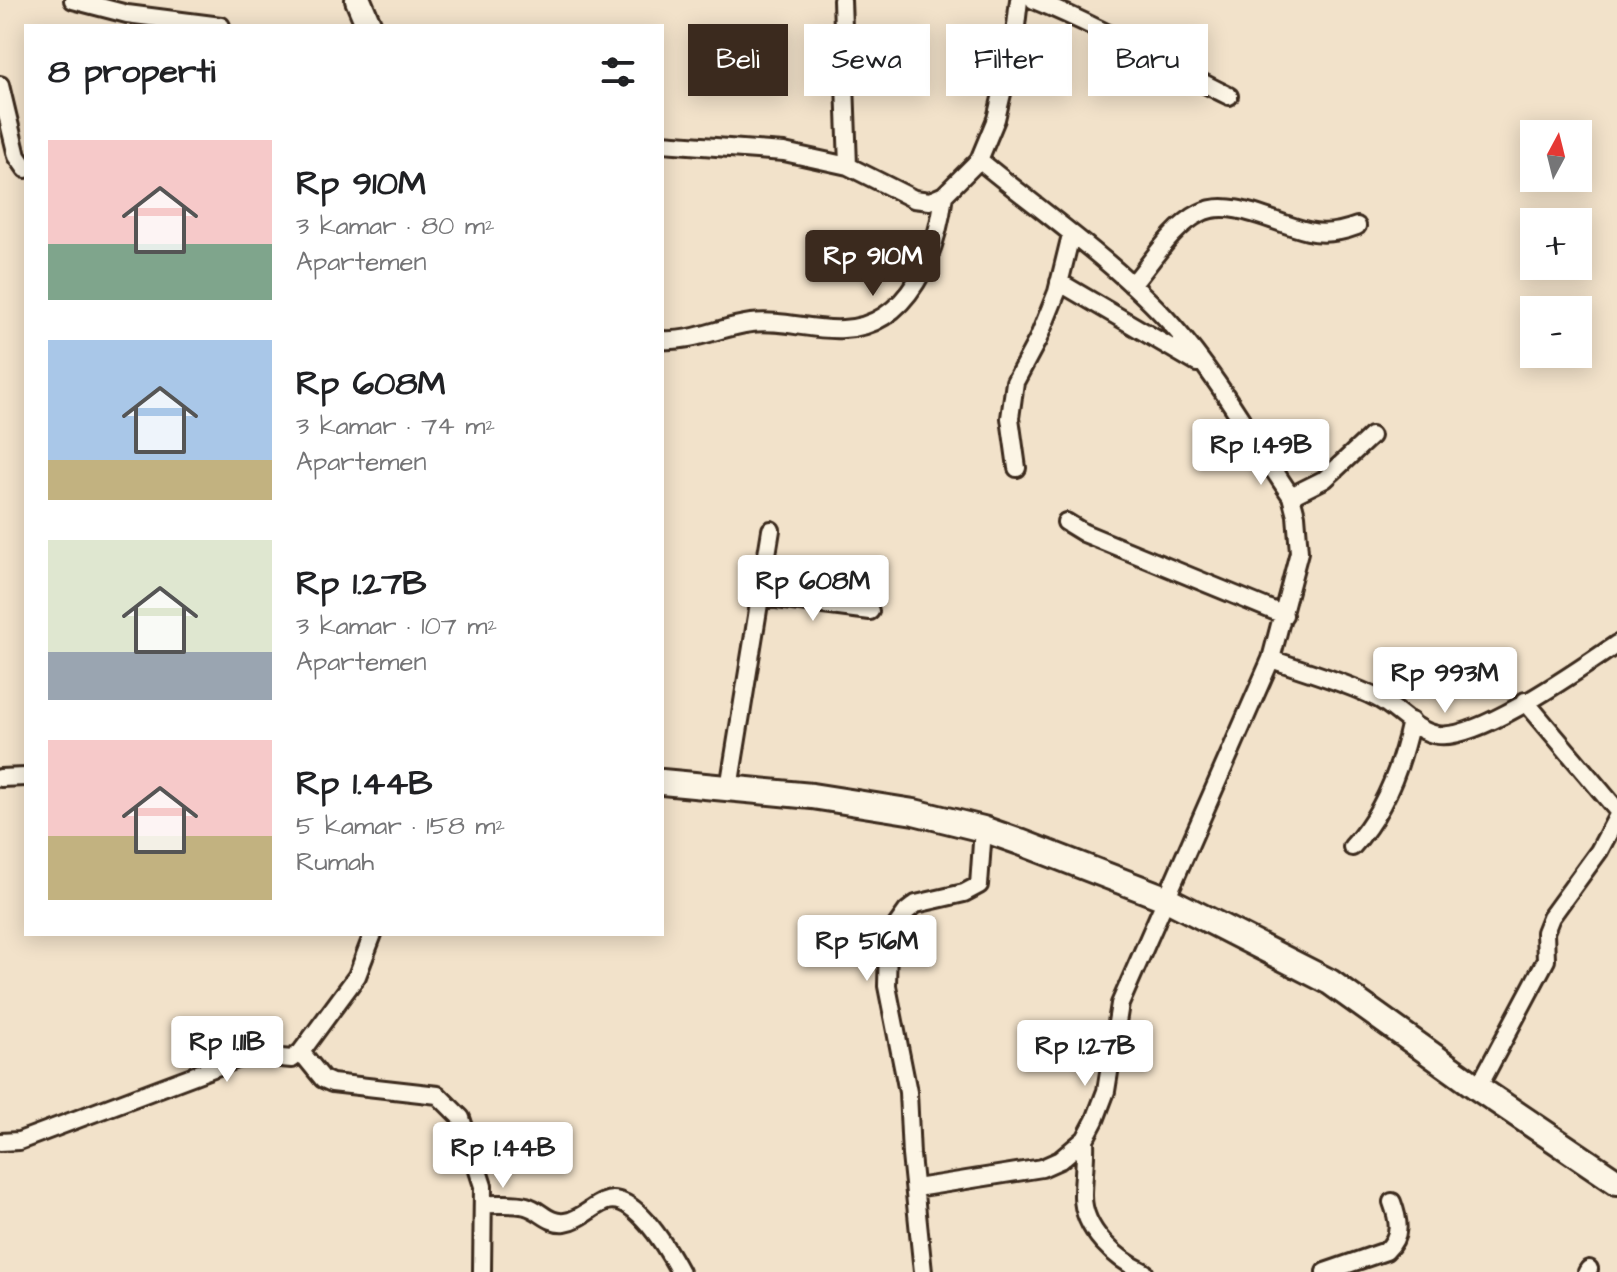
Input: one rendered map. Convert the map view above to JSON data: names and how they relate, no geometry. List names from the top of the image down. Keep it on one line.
{"north":"top","page":{"chip":["Beli","Sewa","Filter","Baru"],"heading":"8 properti","map_buttons":["+","−"],"list":[{"name":"Rp 910M","note":"3 kamar · 80 m² · Apartemen"},{"name":"Rp 608M","note":"3 kamar · 74 m² · Apartemen"},{"name":"Rp 1.27B","note":"3 kamar · 107 m² · Apartemen"},{"name":"Rp 1.44B","note":"5 kamar · 158 m² · Rumah"}],"price":["Rp 910M","Rp 1.49B","Rp 608M","Rp 993M","Rp 516M","Rp 1.11B","Rp 1.27B","Rp 1.44B"]}}
